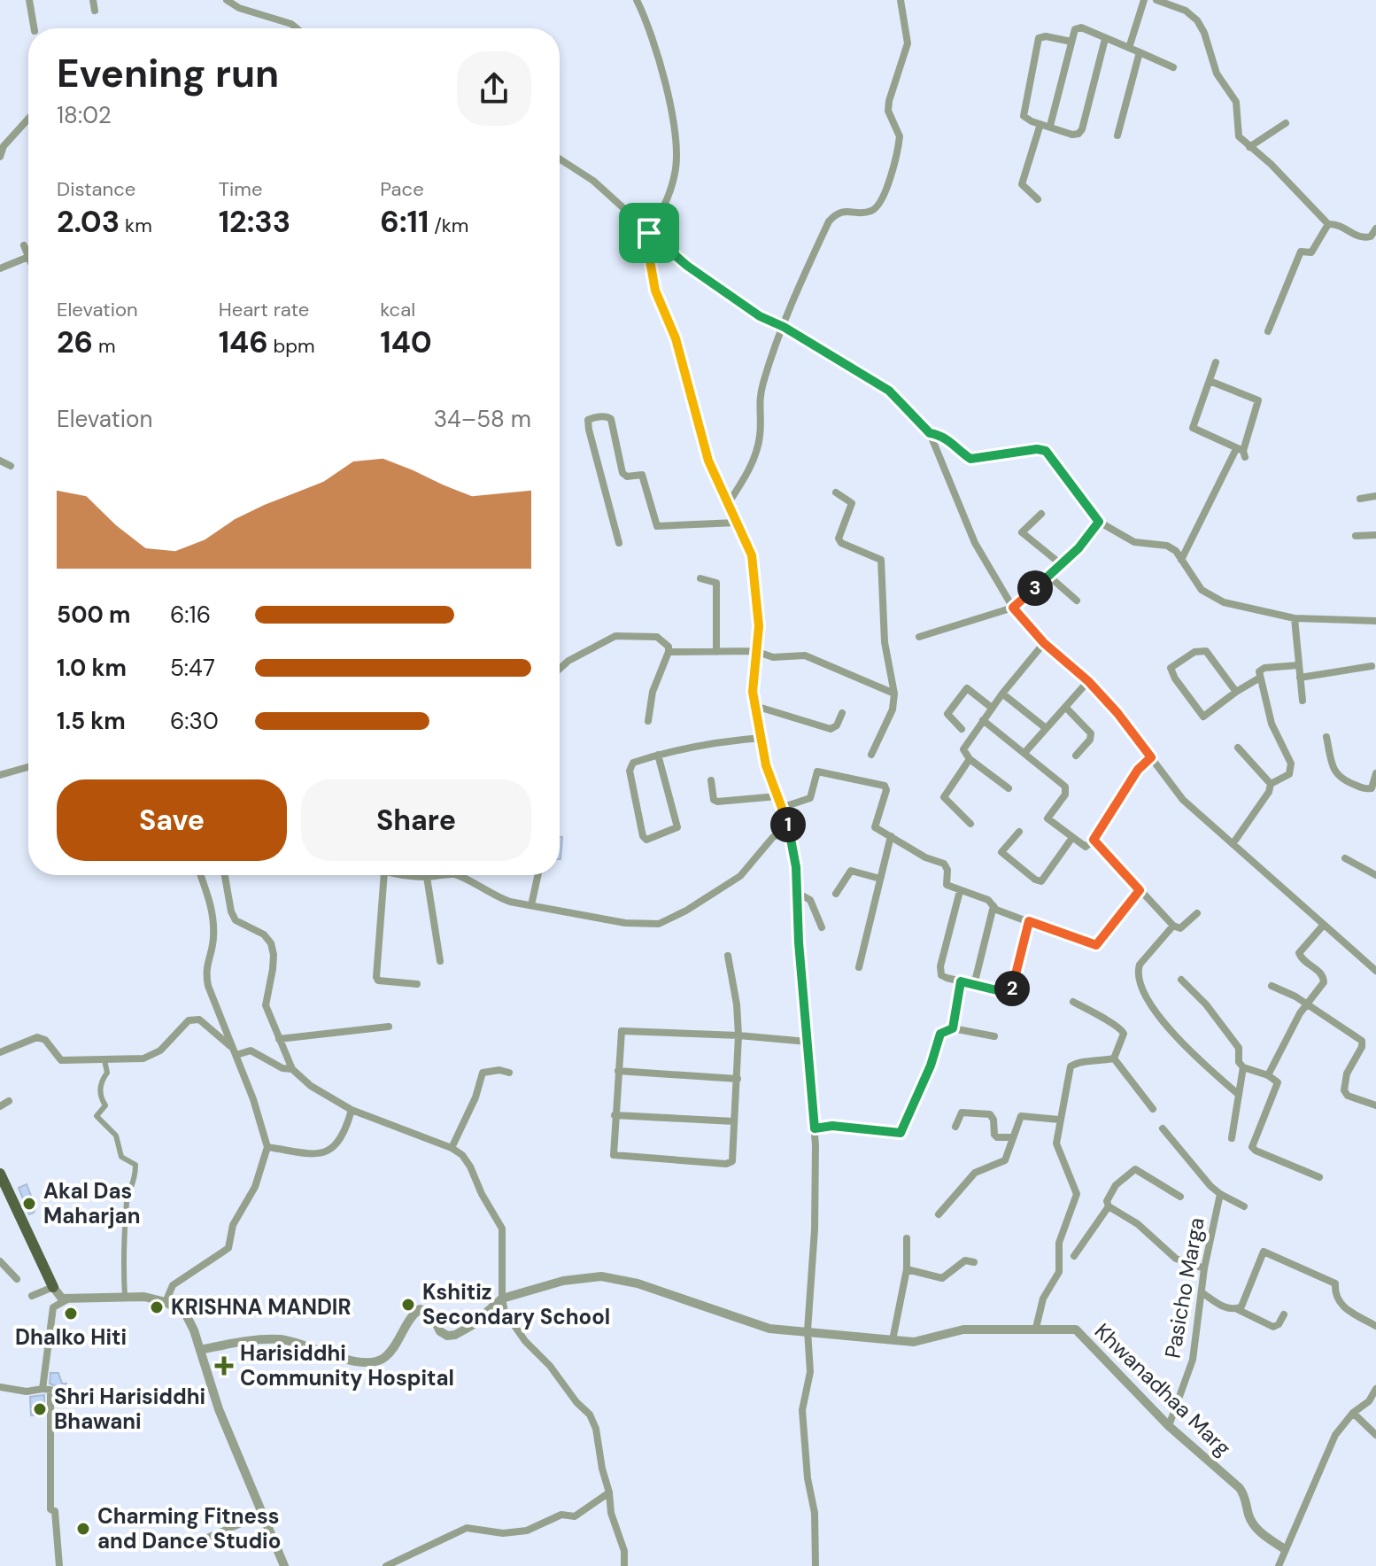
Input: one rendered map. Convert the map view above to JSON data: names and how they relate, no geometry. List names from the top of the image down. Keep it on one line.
{"streets":{"street":["Pasicho Marga","Khwanadhaa Marg"]},"crossings":[["Pasicho Marga","Khwanadhaa Marg"]],"places":{"other":["Akal Das Maharjan","Kshitiz Secondary School","KRISHNA MANDIR","Dhalko Hiti","Shri Harisiddhi Bhawani","Charming Fitness and Dance Studio"],"health":["Harisiddhi Community Hospital"]},"page":{"heading":["Evening run","18:02"],"stats":[["Distance","2.03 km"],["Time","12:33"],["Pace","6:11 /km"],["Elevation","26 m"],["Heart rate","146 bpm"],["kcal","140"]],"chart":["Elevation","34–58 m"],"pins":["3","1","2"],"list":[{"name":"500 m","note":"6:16"},{"name":"1.0 km","note":"5:47"},{"name":"1.5 km","note":"6:30"}],"buttons":["Save","Share"]}}
